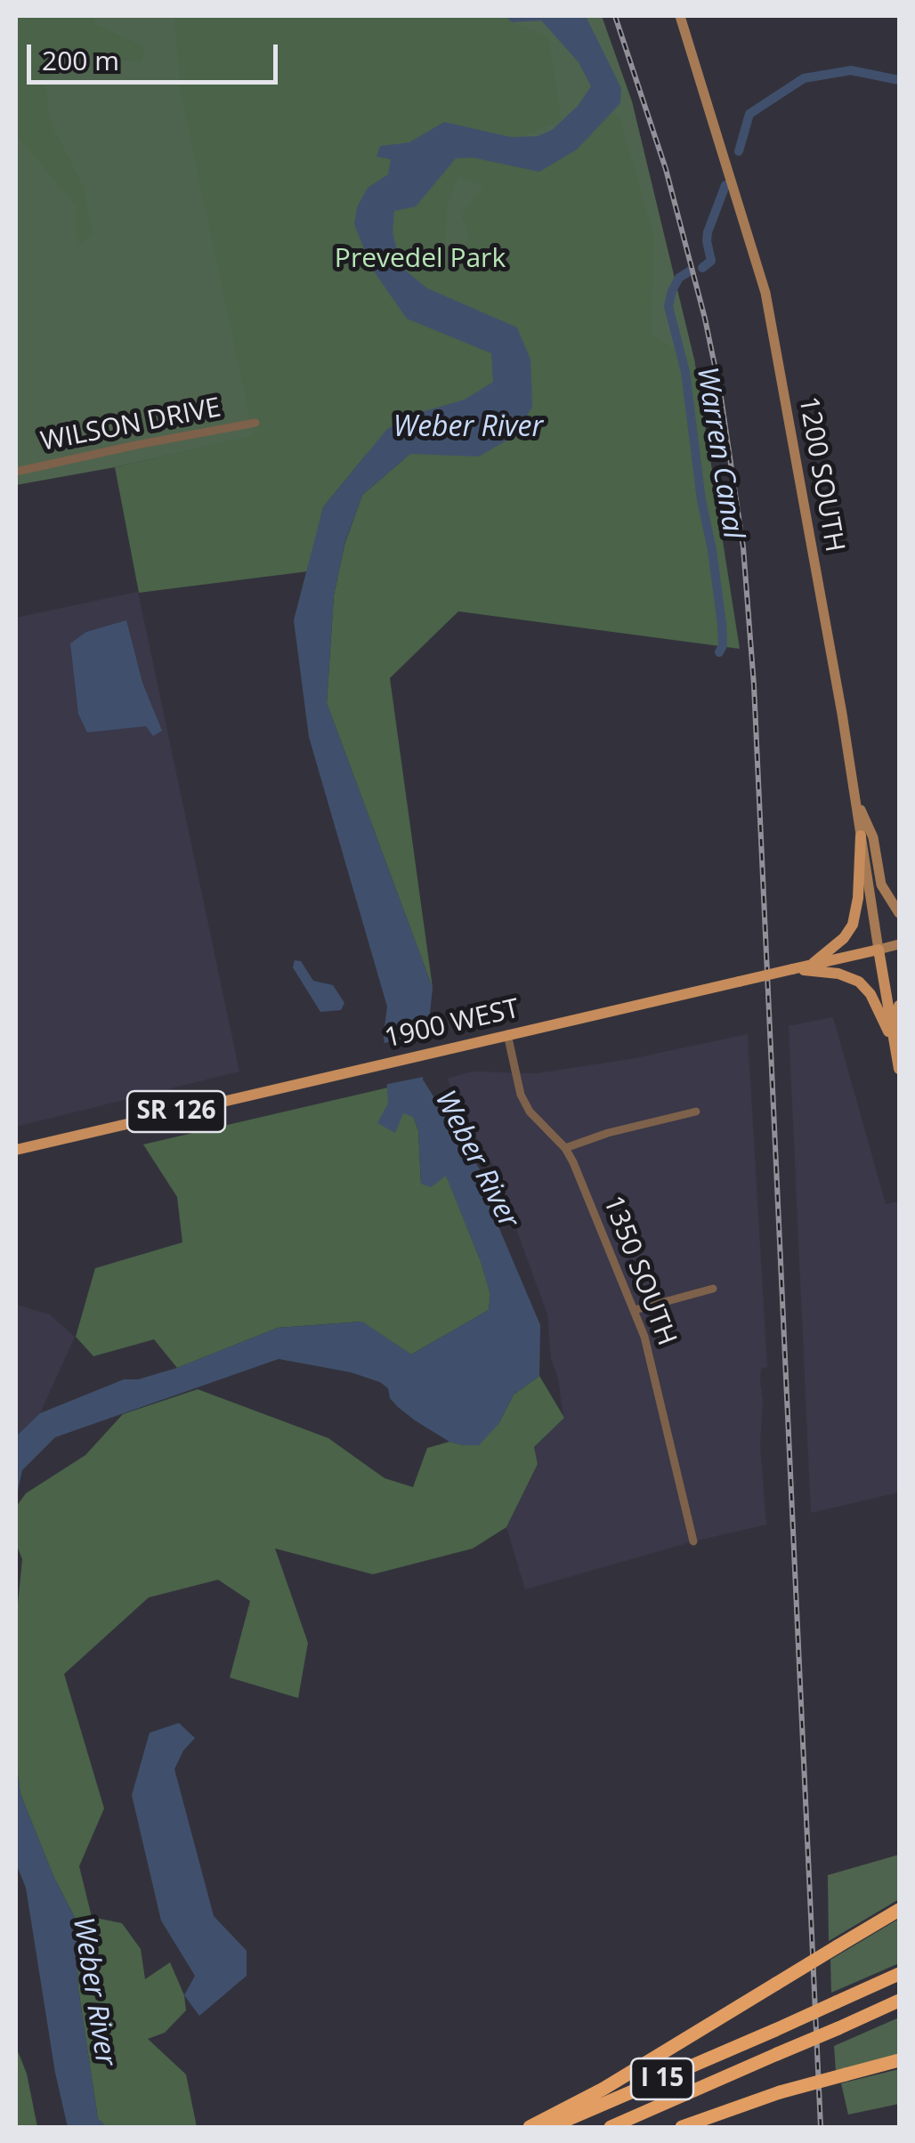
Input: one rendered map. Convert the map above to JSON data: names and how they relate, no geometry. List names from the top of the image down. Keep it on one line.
{"streets":{"highway":["I 15"],"main road":["1200 SOUTH","1900 WEST","SR 126"],"street":["WILSON DRIVE","1350 SOUTH"]},"crossings":[["1200 SOUTH","1900 WEST"],["1900 WEST","1350 SOUTH"]],"water":["Weber River","Warren Canal"],"parks":["Prevedel Park"],"scale_bar":"200 m"}
